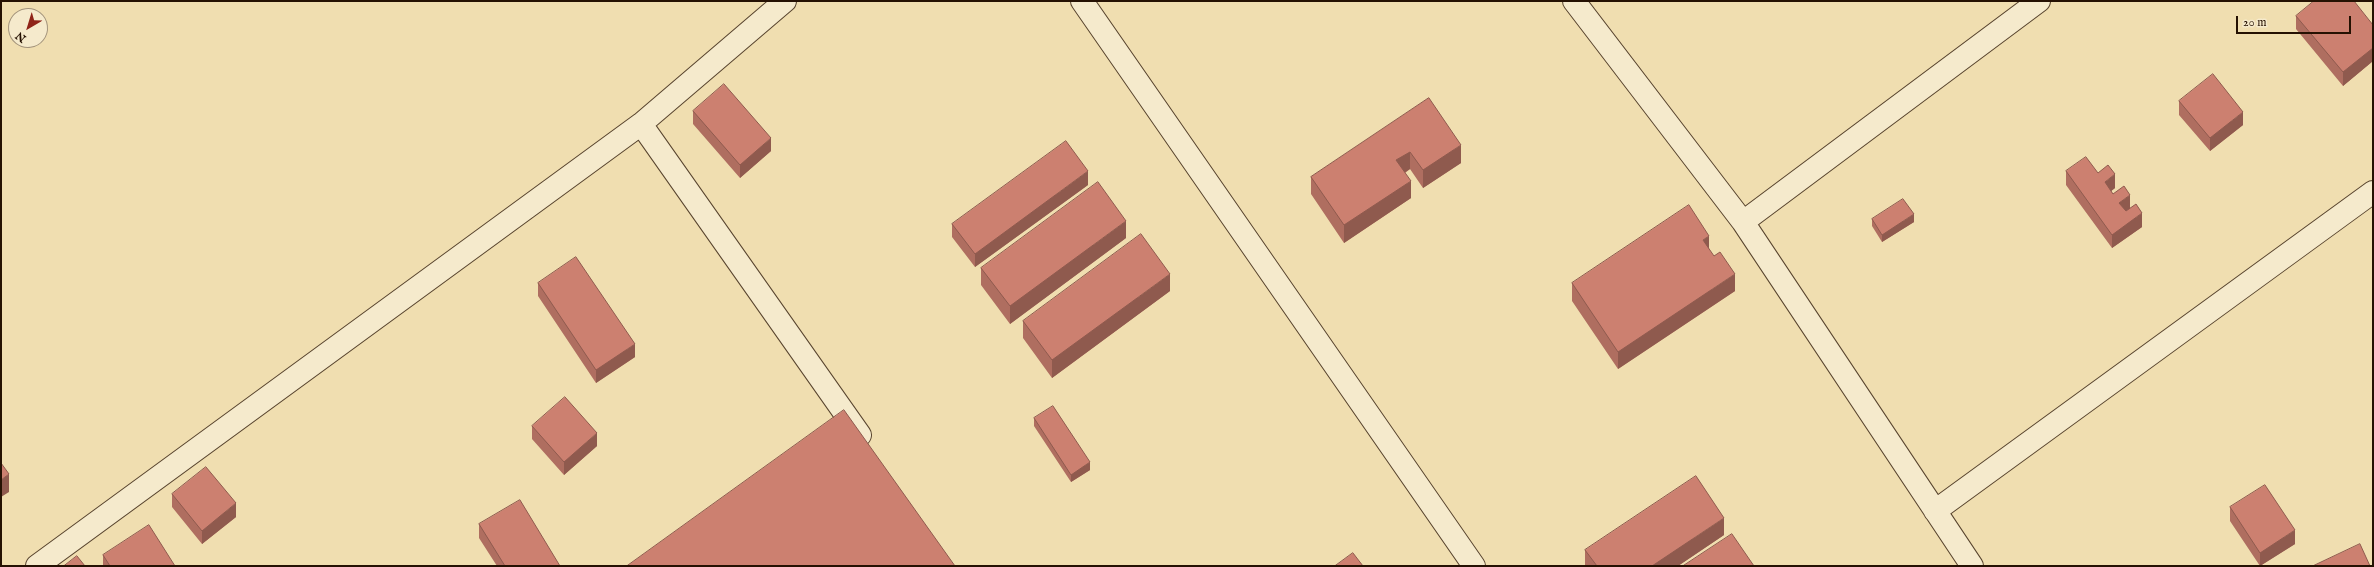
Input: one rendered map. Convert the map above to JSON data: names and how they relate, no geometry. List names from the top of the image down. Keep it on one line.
{"scale_bar":"20 m","north":"bottom left"}
